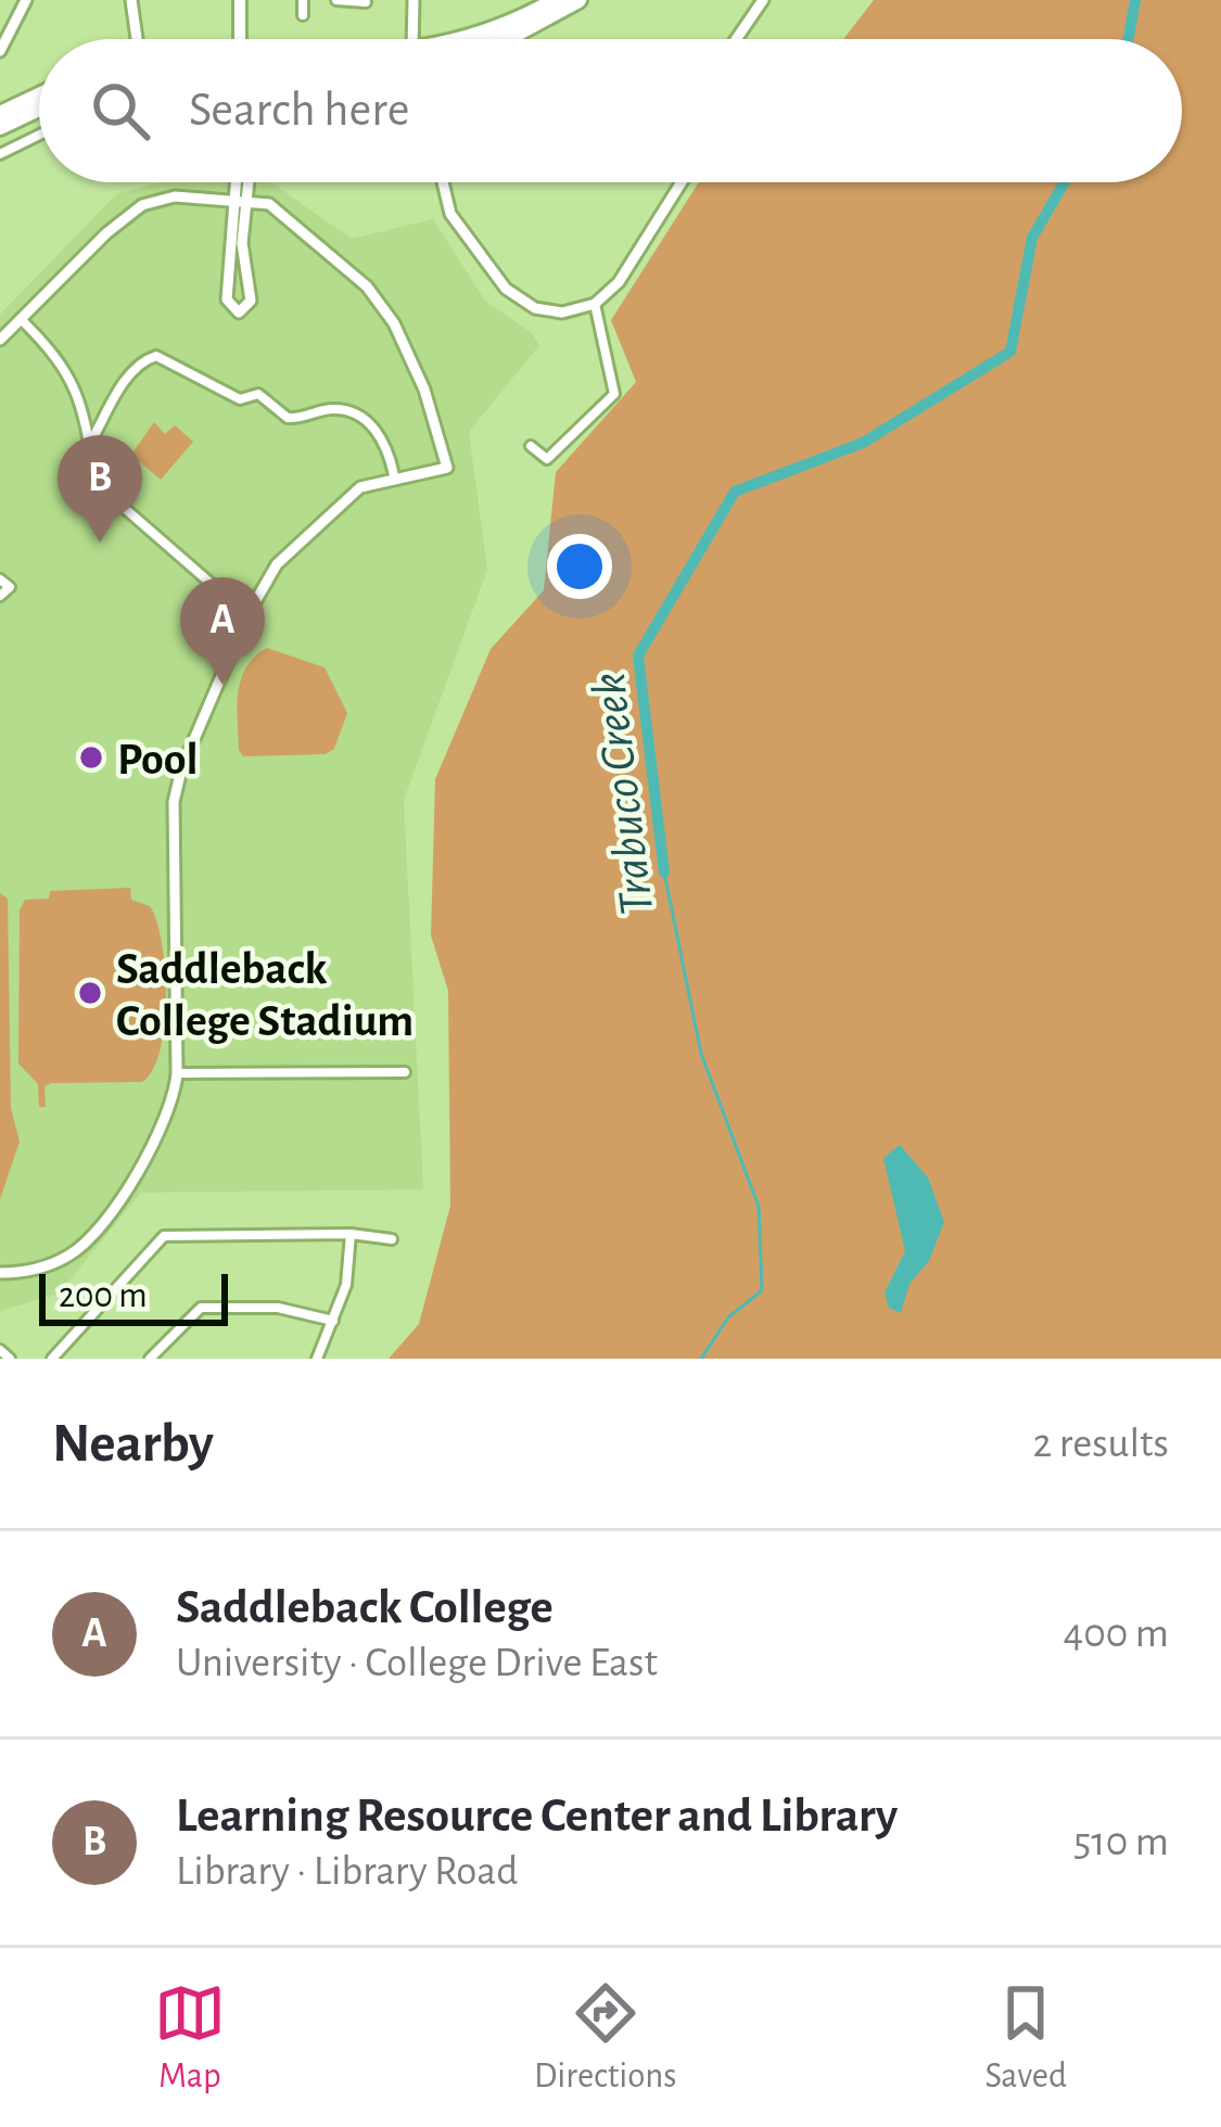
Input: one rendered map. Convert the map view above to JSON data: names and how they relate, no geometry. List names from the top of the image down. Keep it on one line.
{"water":["Trabuco Creek"],"places":["Pool","Saddleback College Stadium"],"scale_bar":"200 m","page":{"search":"Search here","pins":["B","A"],"scale":"200 m","heading":["Nearby","2 results"],"list":[{"mark":"A","name":"Saddleback College","note":"University · College Drive East","value":"400 m"},{"mark":"B","name":"Learning Resource Center and Library","note":"Library · Library Road","value":"510 m"}],"nav":["Map","Directions","Saved"]}}
